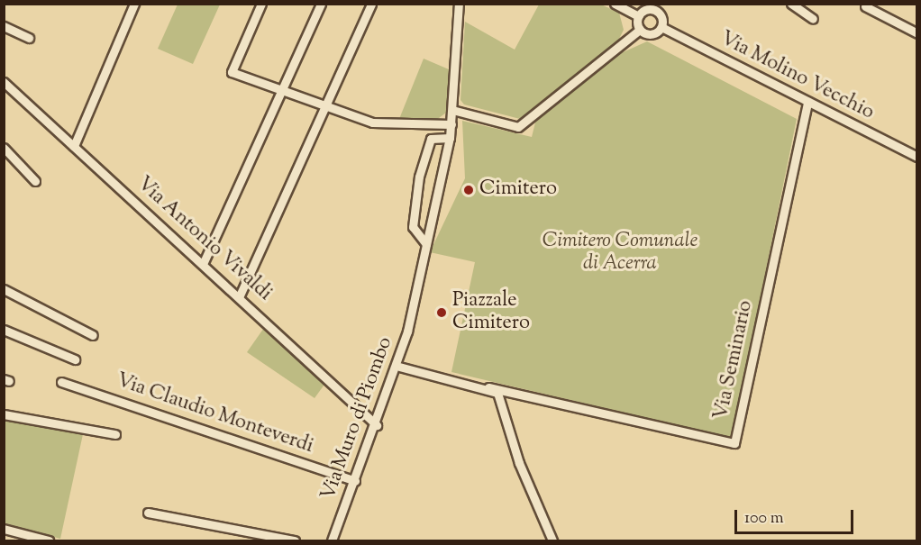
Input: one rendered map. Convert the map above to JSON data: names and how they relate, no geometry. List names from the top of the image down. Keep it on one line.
{"streets":{"street":["Via Molino Vecchio","Via Antonio Vivaldi","Via Seminario","Via Claudio Monteverdi","Via Muro di Piombo"]},"crossings":[["Via Molino Vecchio","Via Seminario"],["Via Antonio Vivaldi","Via Muro di Piombo"],["Via Claudio Monteverdi","Via Muro di Piombo"]],"parks":["Cimitero Comunale di Acerra"],"places":["Cimitero","Piazzale Cimitero"],"scale_bar":"100 m"}
